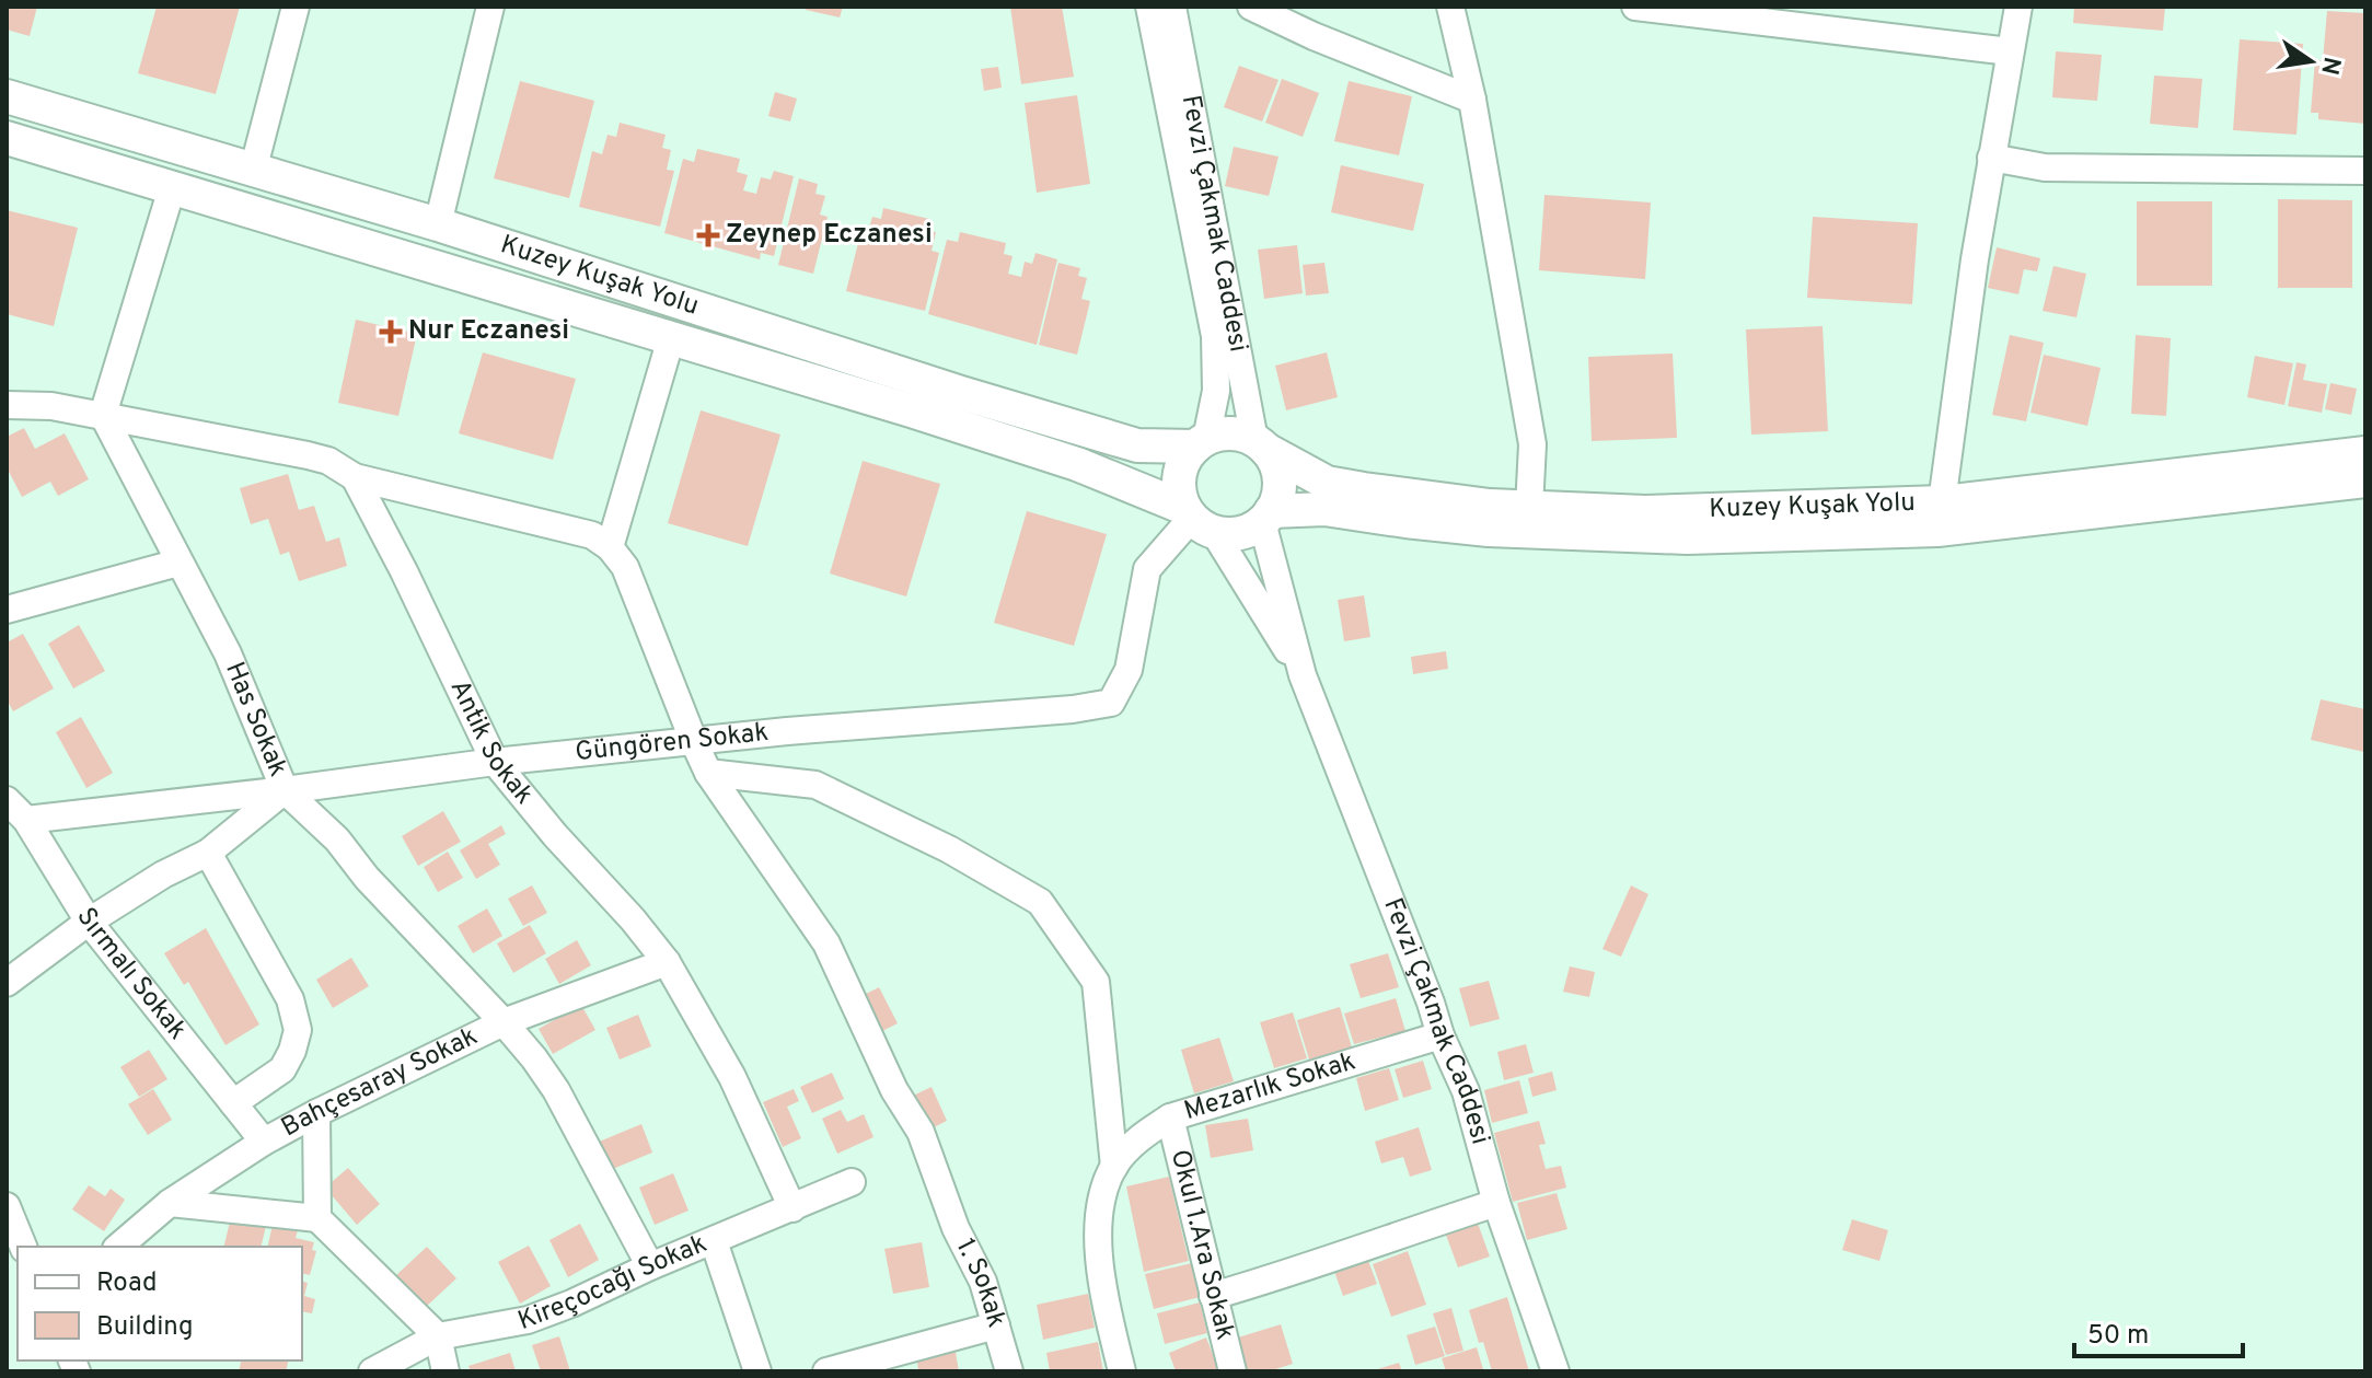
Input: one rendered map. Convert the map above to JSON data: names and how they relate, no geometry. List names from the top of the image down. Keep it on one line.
{"streets":{"main road":["Kuzey Kuşak Yolu"],"street":["Fevzi Çakmak Caddesi","Has Sokak","Antik Sokak","Güngören Sokak","Sırmalı Sokak","Bahçesaray Sokak","Mezarlık Sokak","Okul 1.Ara Sokak","Kireçocağı Sokak","1. Sokak"]},"crossings":[["Fevzi Çakmak Caddesi","Kuzey Kuşak Yolu"],["Fevzi Çakmak Caddesi","Güngören Sokak"],["Fevzi Çakmak Caddesi","Mezarlık Sokak"],["Kuzey Kuşak Yolu","Güngören Sokak"],["Has Sokak","Güngören Sokak"],["Has Sokak","Bahçesaray Sokak"],["Has Sokak","Kireçocağı Sokak"],["Antik Sokak","Güngören Sokak"],["Antik Sokak","Bahçesaray Sokak"],["Antik Sokak","Kireçocağı Sokak"],["Güngören Sokak","Sırmalı Sokak"],["Güngören Sokak","1. Sokak"],["Sırmalı Sokak","Bahçesaray Sokak"],["Mezarlık Sokak","Okul 1.Ara Sokak"]],"places":{"health":["Zeynep Eczanesi","Nur Eczanesi"]},"legend":["Road","Building"],"scale_bar":"50 m","north":"right"}
